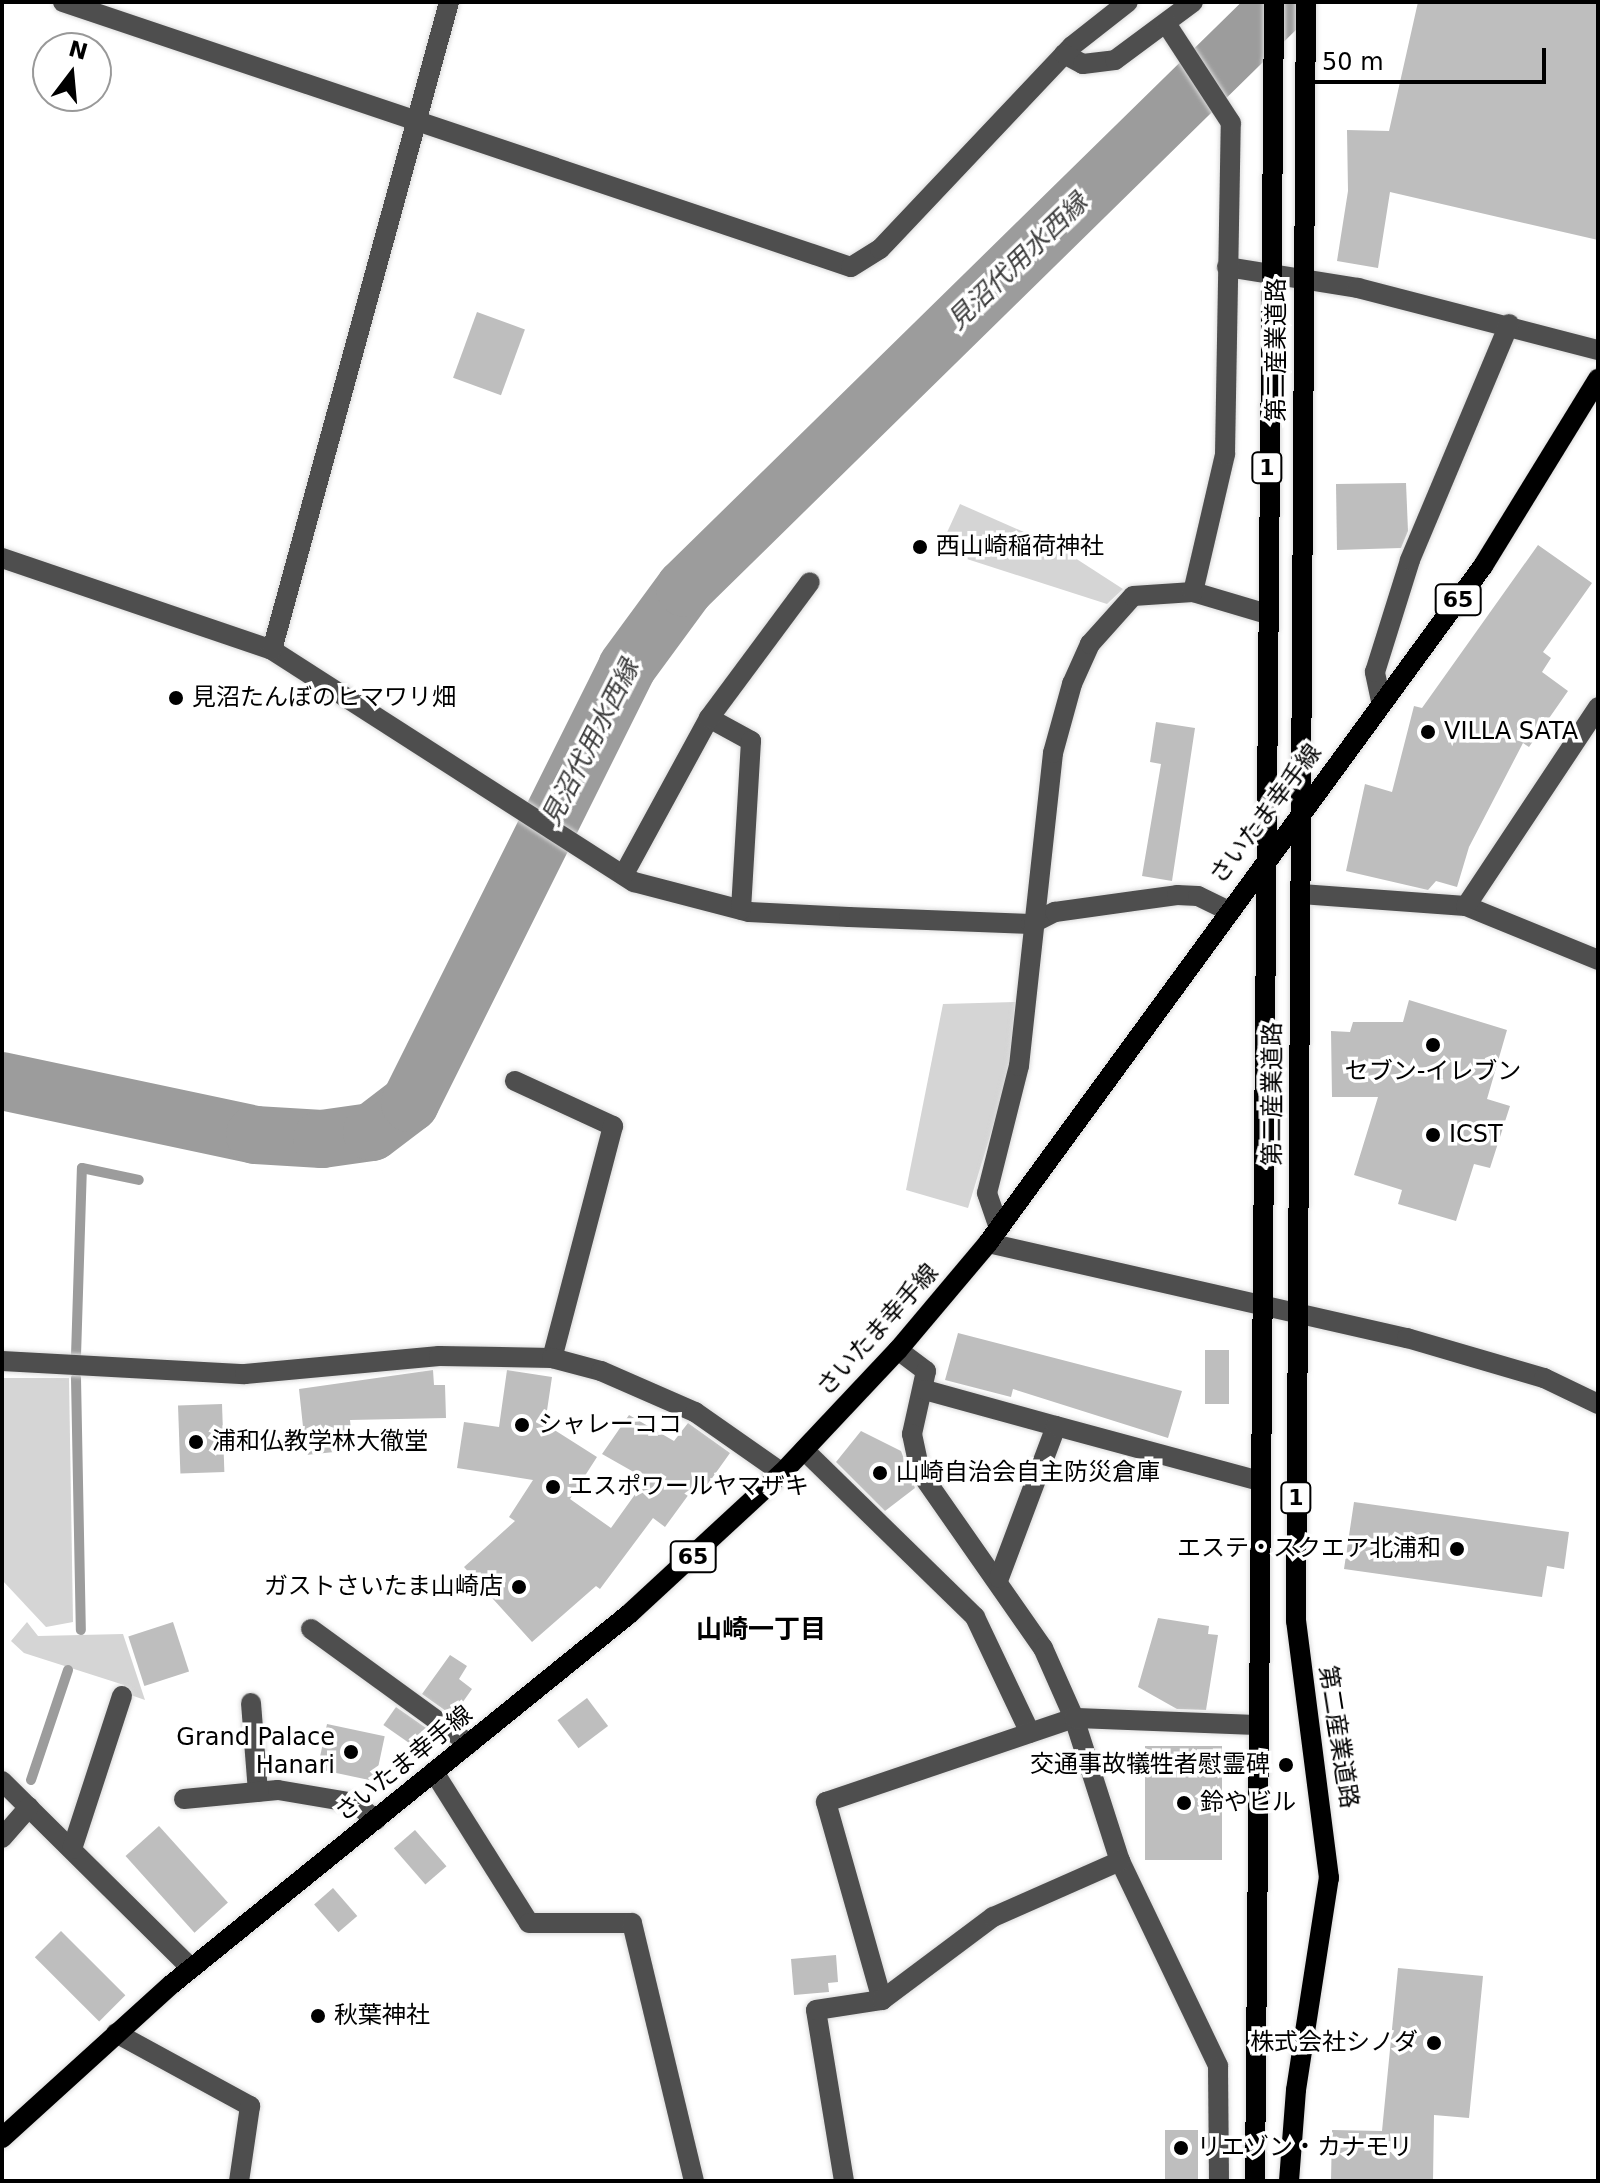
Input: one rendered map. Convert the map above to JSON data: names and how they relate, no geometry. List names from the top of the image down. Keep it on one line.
{"streets":{"main road":["第二産業道路","1","65","さいたま幸手線"]},"crossings":[["第二産業道路","さいたま幸手線"]],"districts":["山崎一丁目"],"water":["見沼代用水西縁"],"places":["西山崎稲荷神社","見沼たんぼのヒマワリ畑","VILLA SATA","セブン-イレブン","ICST","シャレーココ","浦和仏教学林大徹堂","山崎自治会自主防災倉庫","エスポワールヤマザキ","エステ・スクエア北浦和","ガストさいたま山崎店","Grand Palace Hanari","交通事故犠牲者慰霊碑","鈴やビル","秋葉神社","株式会社シノダ","リエゾン・カナモリ"],"scale_bar":"50 m","north":"top"}
